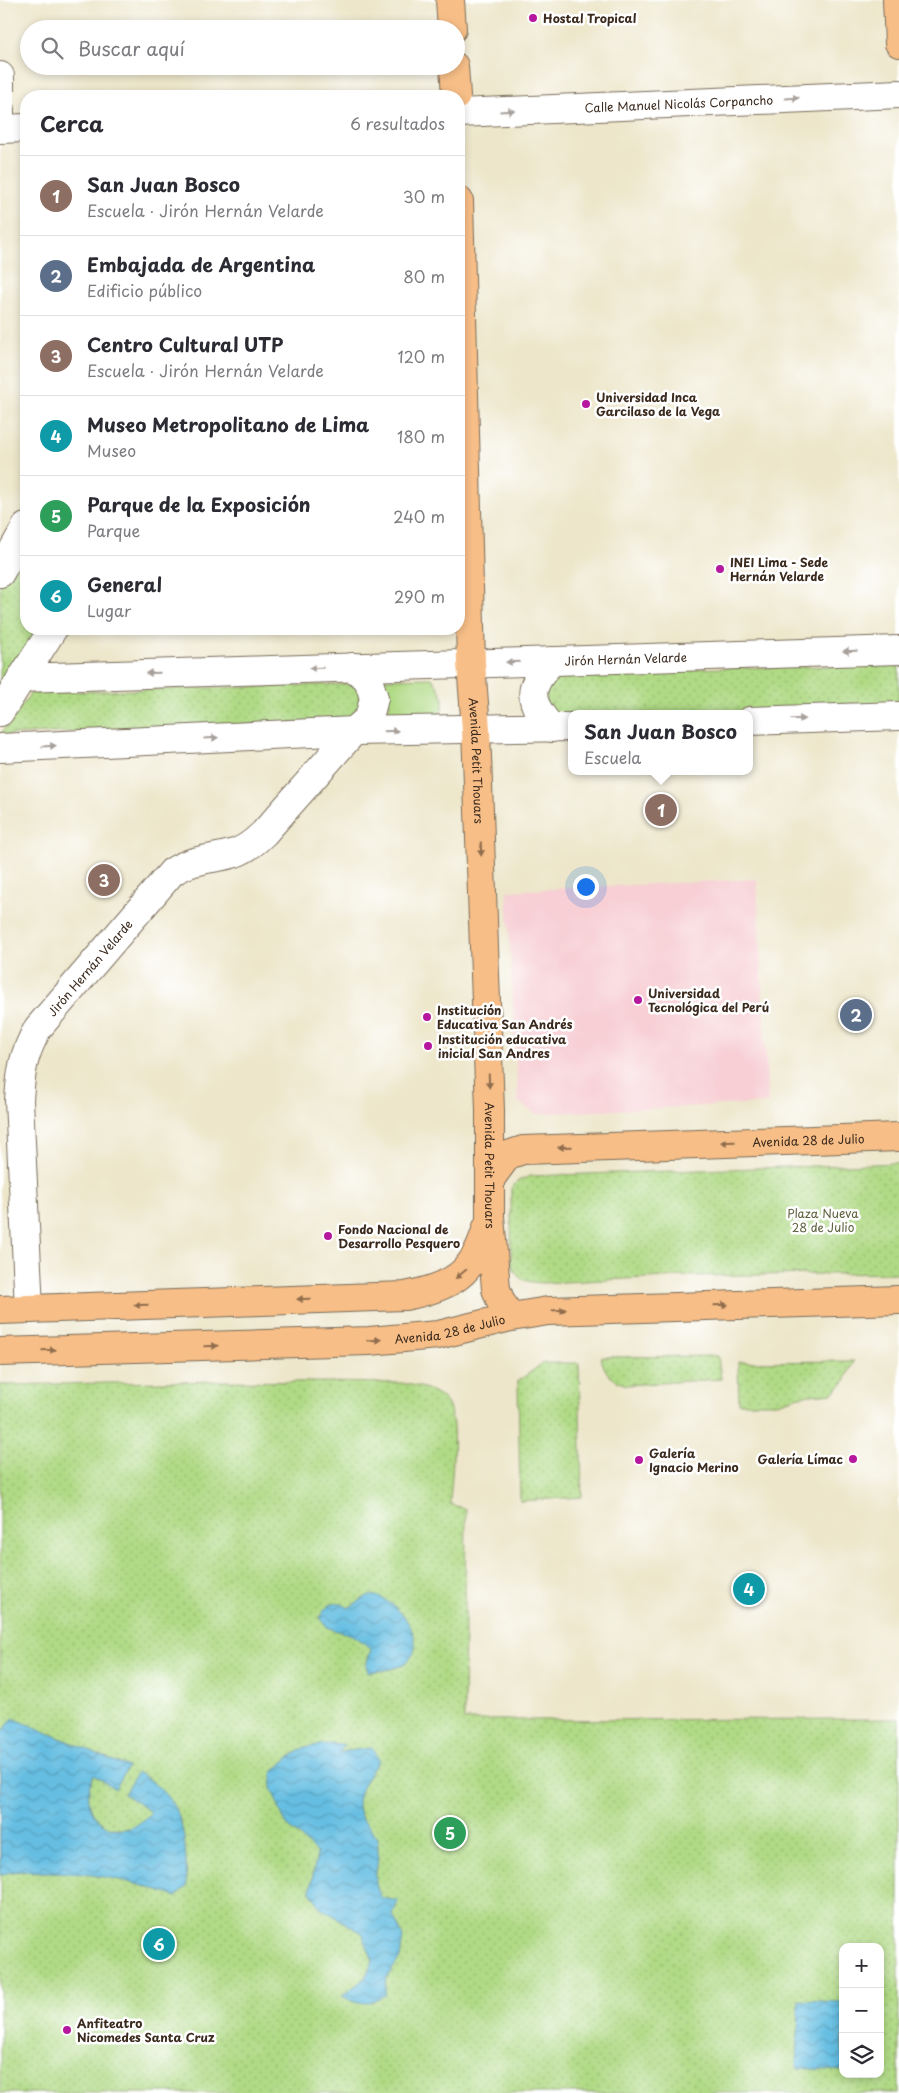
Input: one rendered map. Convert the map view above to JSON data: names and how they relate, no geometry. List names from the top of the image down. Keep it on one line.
{"streets":{"main road":["Avenida Petit Thouars","Avenida 28 de Julio"],"street":["Calle Manuel Nicolás Corpancho","Jirón Hernán Velarde"]},"crossings":[["Jirón Hernán Velarde","Avenida Petit Thouars"],["Avenida Petit Thouars","Avenida 28 de Julio"]],"one_way":["Calle Manuel Nicolás Corpancho","Avenida Petit Thouars"],"parks":["Plaza Nueva 28 de Julio"],"places":["Hostal Tropical","Universidad Inca Garcilaso de la Vega","INEI Lima - Sede Hernán Velarde","Universidad Tecnológica del Perú","Institución Educativa San Andrés","Institución educativa inicial San Andres","Fondo Nacional de Desarrollo Pesquero","Galería Límac","Galería Ignacio Merino","Anfiteatro Nicomedes Santa Cruz"],"page":{"search":"Buscar aquí","heading":["Cerca","6 resultados"],"list":[{"mark":"1","name":"San Juan Bosco","note":"Escuela · Jirón Hernán Velarde","value":"30 m"},{"mark":"2","name":"Embajada de Argentina","note":"Edificio público","value":"80 m"},{"mark":"3","name":"Centro Cultural UTP","note":"Escuela · Jirón Hernán Velarde","value":"120 m"},{"mark":"4","name":"Museo Metropolitano de Lima","note":"Museo","value":"180 m"},{"mark":"5","name":"Parque de la Exposición","note":"Parque","value":"240 m"},{"mark":"6","name":"General","note":"Lugar","value":"290 m"}],"popup":["San Juan Bosco","Escuela"],"pins":["1","3","2","4","5","6"],"map_buttons":["+","−"]}}
